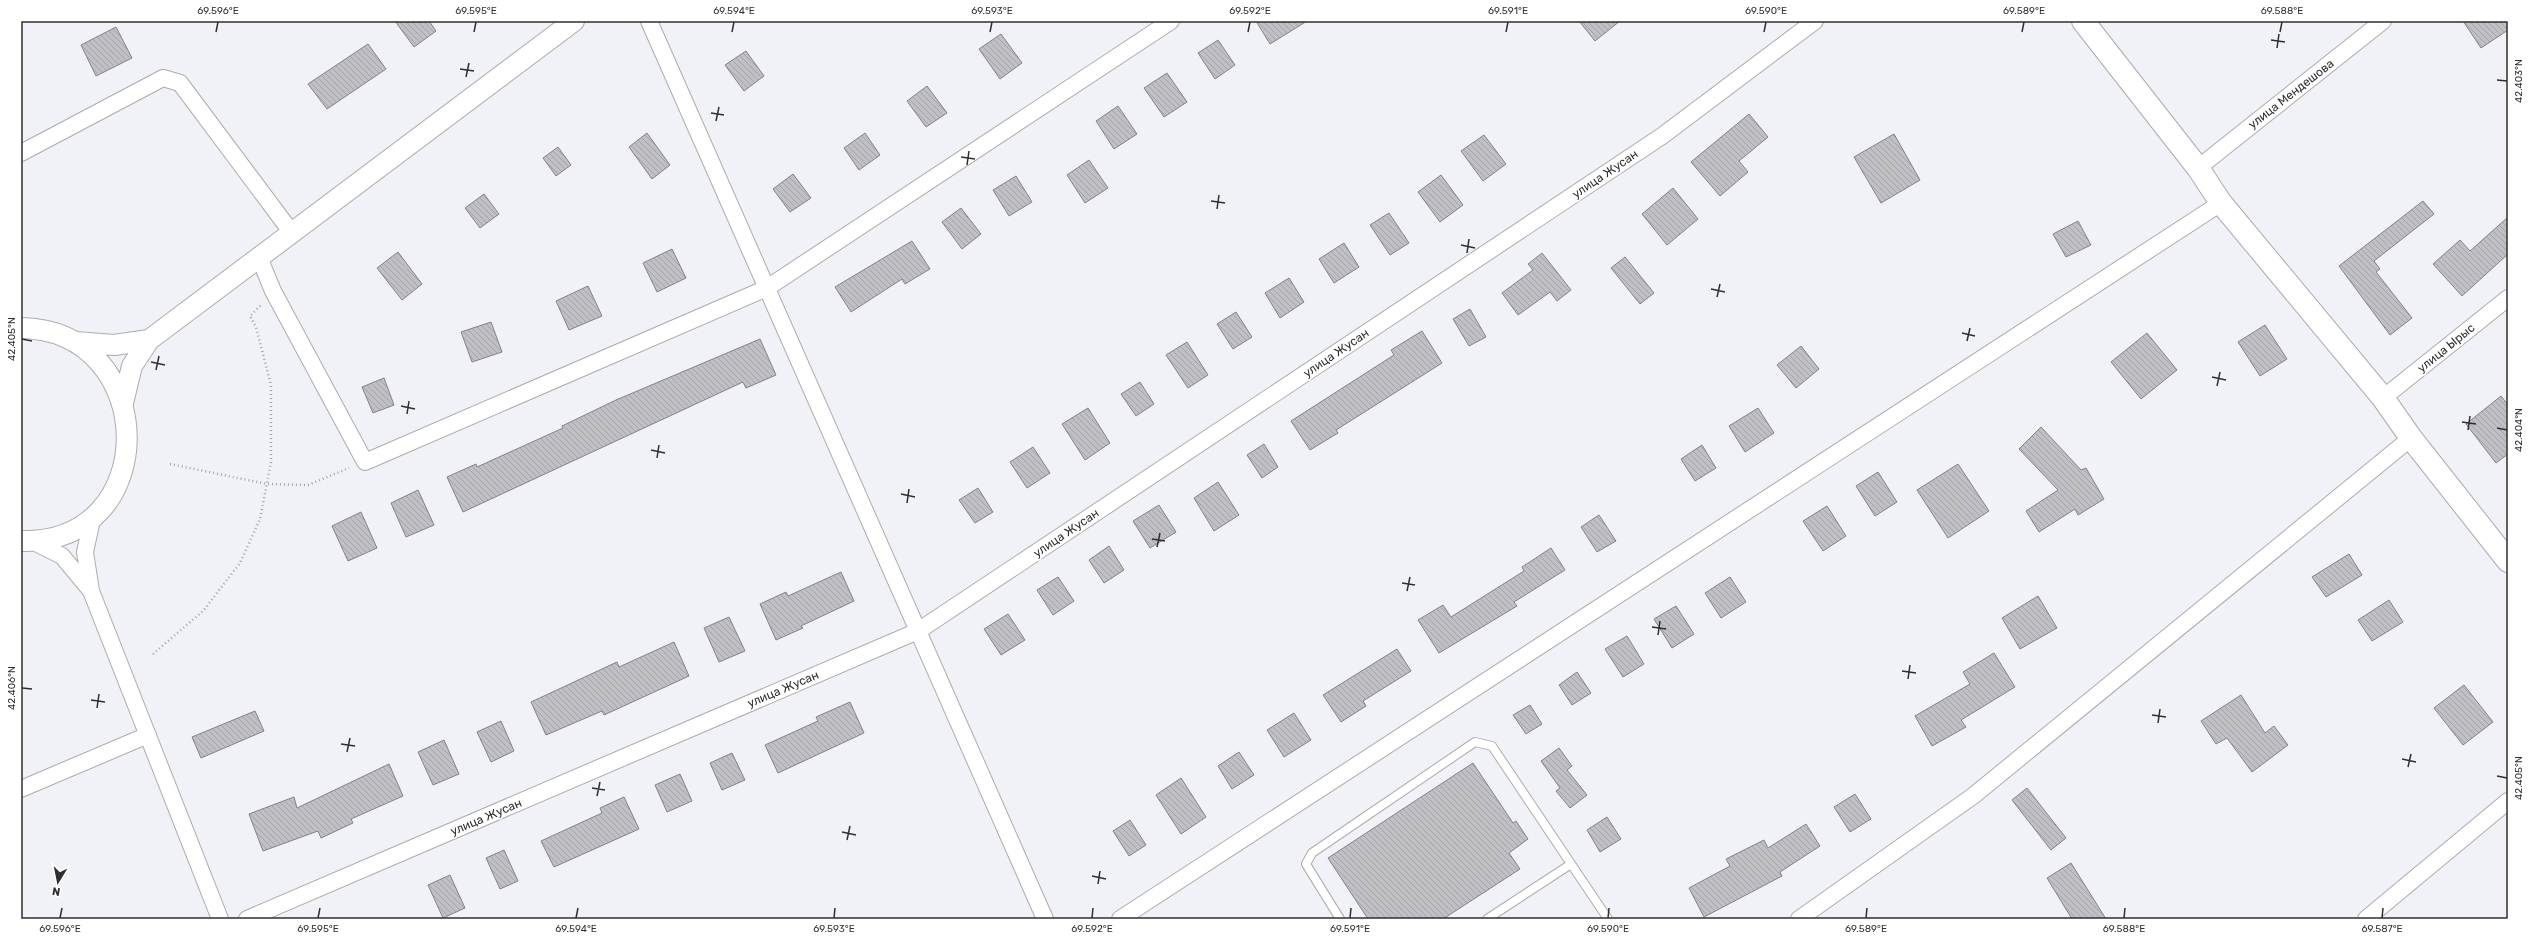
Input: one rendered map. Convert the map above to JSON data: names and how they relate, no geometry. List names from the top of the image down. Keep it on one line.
{"streets":{"street":["улица Мендешова","улица Жусан","улица Ырыс"]},"north":"bottom","coordinates":["69.596°E","69.595°E","69.594°E","69.593°E","69.592°E","69.591°E","69.590°E","69.589°E","69.588°E","42.403°N","42.405°N","42.404°N","42.406°N","69.587°E"]}
